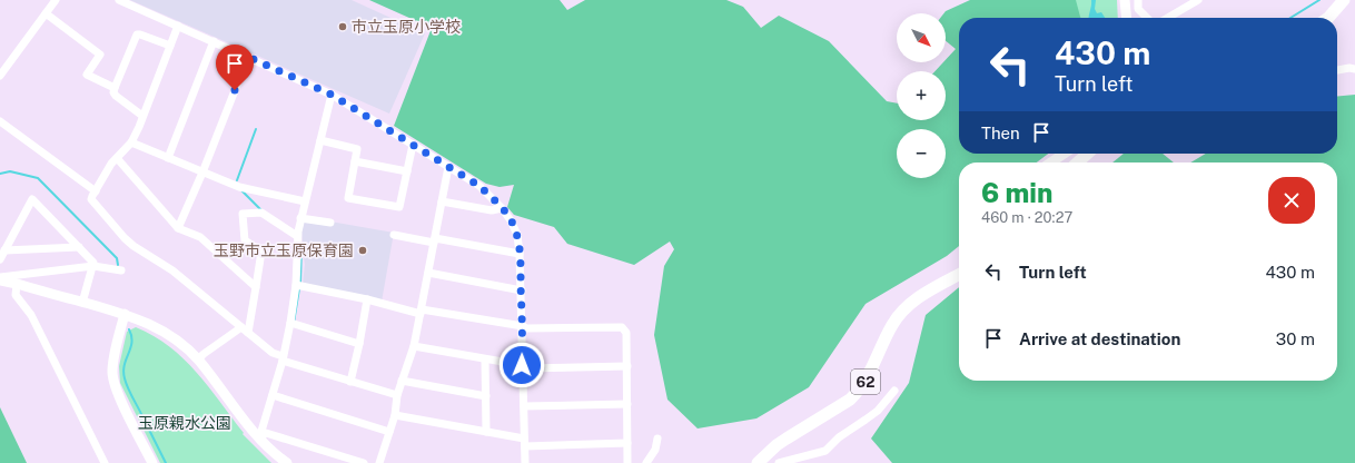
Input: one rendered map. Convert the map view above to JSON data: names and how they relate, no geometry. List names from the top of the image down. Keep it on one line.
{"streets":{"main road":["62"]},"parks":["玉原親水公園"],"places":["市立玉原小学校","玉野市立玉原保育園"],"north":"bottom right","page":{"map_buttons":["+","−"],"turn":["430 m","Turn left"],"then":"Then","heading":["6 min","460 m · 20:27"],"list":[{"name":"Turn left","value":"430 m"},{"name":"Arrive at destination","value":"30 m"}]}}
